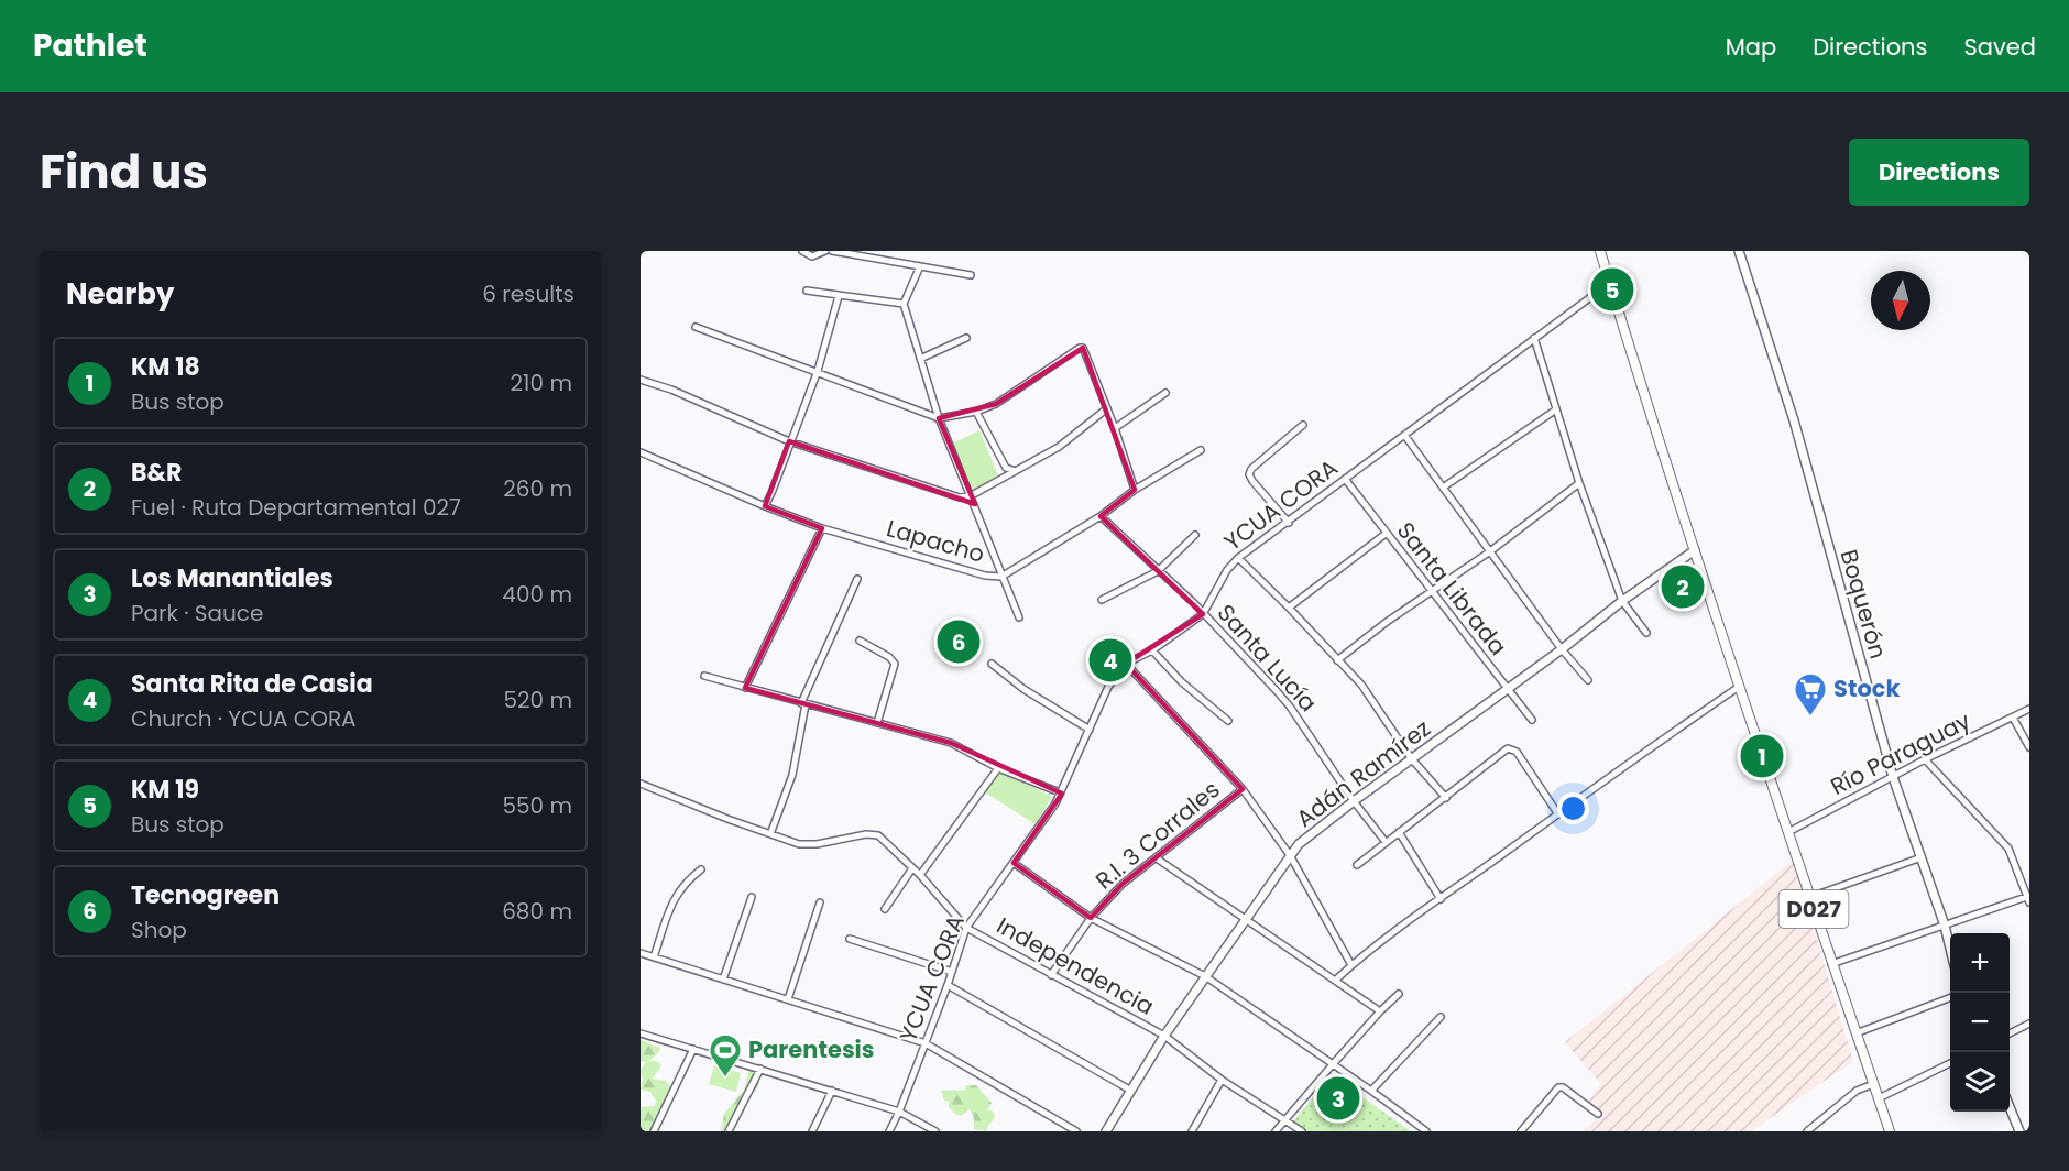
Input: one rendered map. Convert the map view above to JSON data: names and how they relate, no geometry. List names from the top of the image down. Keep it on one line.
{"streets":{"main road":["D027"],"street":["YCUA CORA","Lapacho","Santa Librada","Boquerón","Santa Lucía","Río Paraguay","Adán Ramírez","R.I. 3 Corrales","Independencia"]},"crossings":[["YCUA CORA","Santa Librada"],["YCUA CORA","Santa Lucía"],["YCUA CORA","D027"],["YCUA CORA","Independencia"],["Lapacho","Santa Lucía"],["Santa Librada","Adán Ramírez"],["Boquerón","Río Paraguay"],["Santa Lucía","Adán Ramírez"],["Río Paraguay","D027"],["Adán Ramírez","D027"],["Adán Ramírez","Independencia"],["R.I. 3 Corrales","Independencia"]],"places":{"supermarket":["Stock"],"sports":["Parentesis"]},"north":"bottom","page":{"header":"Pathlet","nav":["Map","Directions","Saved"],"title":"Find us","buttons":"Directions","heading":["Nearby","6 results"],"pins":["5","2","6","4","1","3"],"list":[{"mark":"1","name":"KM 18","note":"Bus stop","value":"210 m"},{"mark":"2","name":"B&R","note":"Fuel · Ruta Departamental 027","value":"260 m"},{"mark":"3","name":"Los Manantiales","note":"Park · Sauce","value":"400 m"},{"mark":"4","name":"Santa Rita de Casia","note":"Church · YCUA CORA","value":"520 m"},{"mark":"5","name":"KM 19","note":"Bus stop","value":"550 m"},{"mark":"6","name":"Tecnogreen","note":"Shop","value":"680 m"}],"map_buttons":["+","−"]}}
